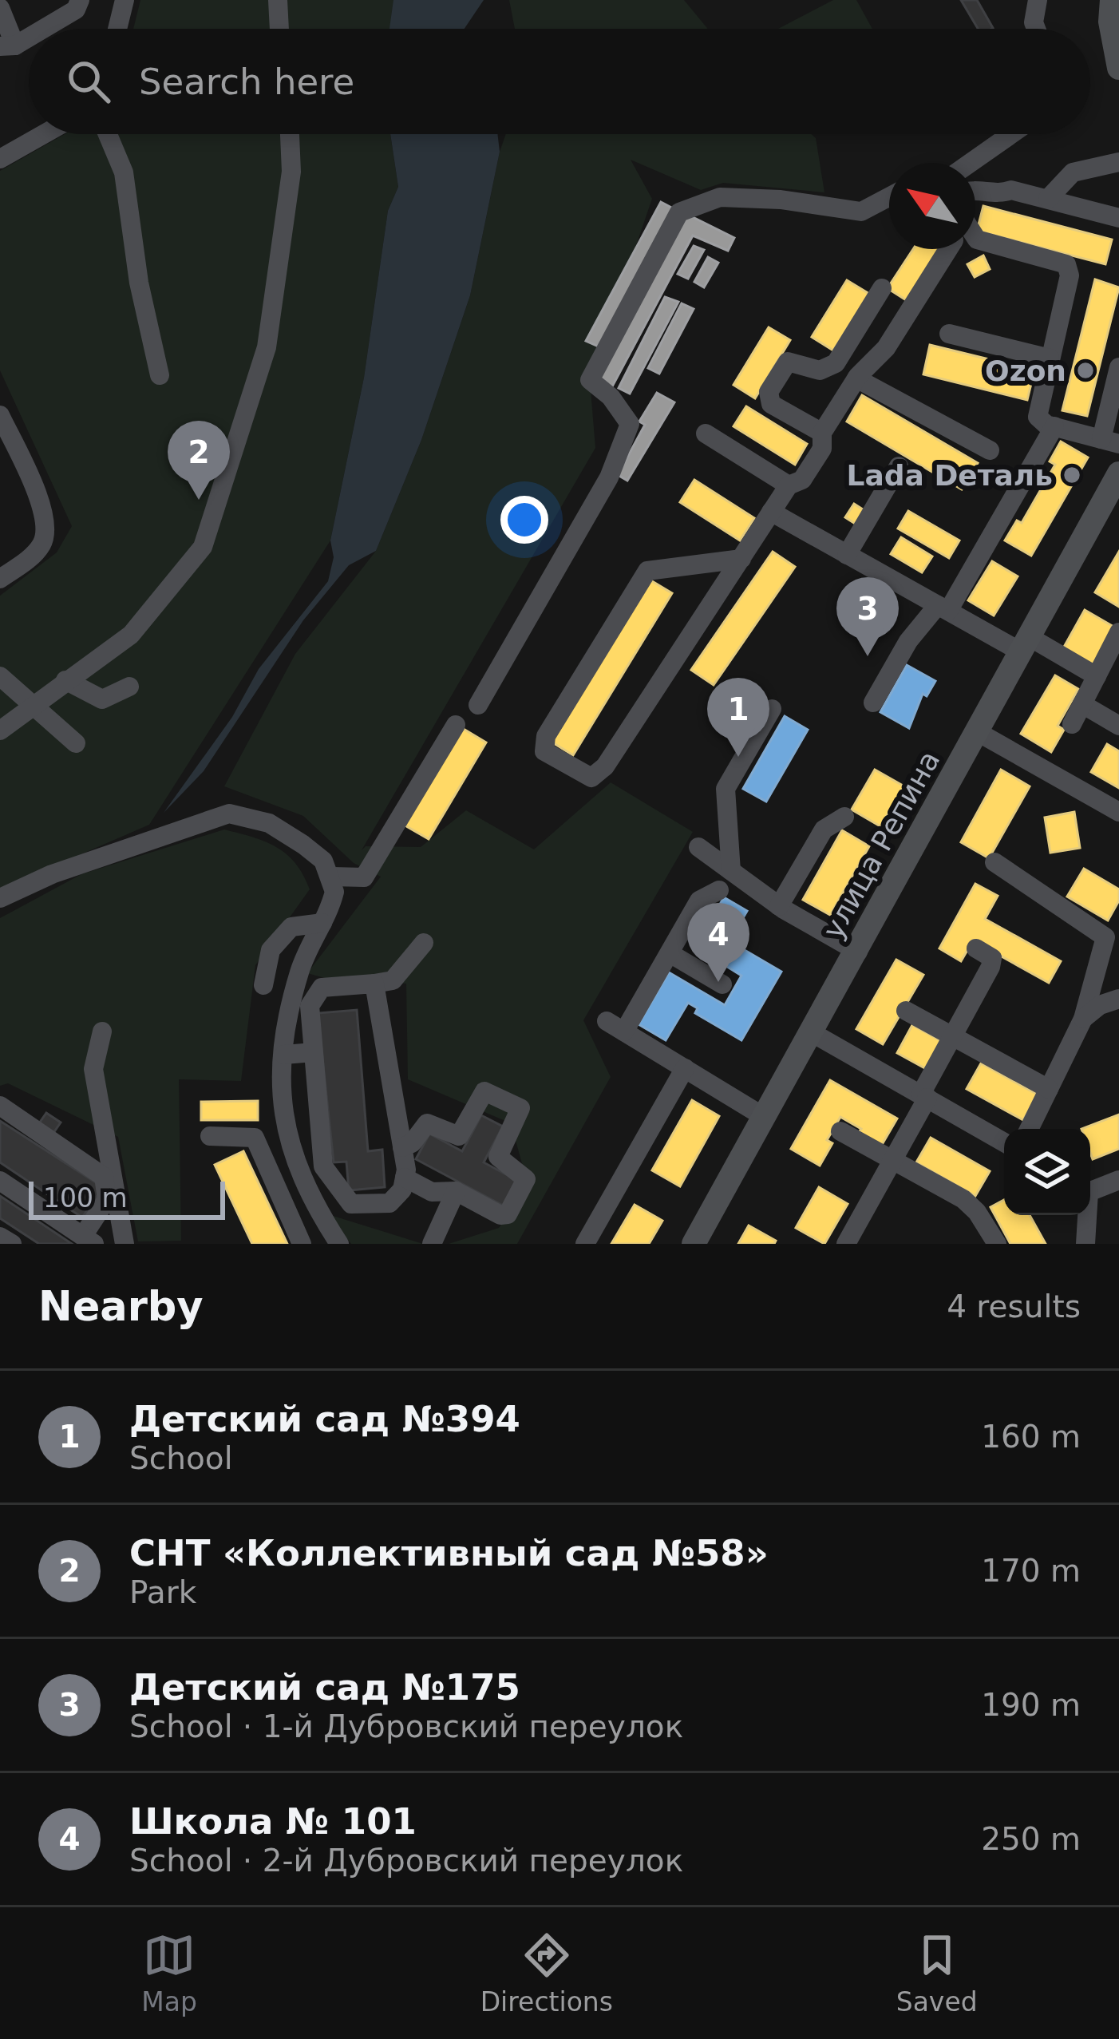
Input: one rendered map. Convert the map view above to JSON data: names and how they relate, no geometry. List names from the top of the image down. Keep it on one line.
{"streets":{"main road":["улица Репина"]},"places":["Ozon","Lada Dеталь"],"scale_bar":"100 m","north":"top left","page":{"search":"Search here","pins":["2","3","1","4"],"scale":"100 m","heading":["Nearby","4 results"],"list":[{"mark":"1","name":"Детский сад №394","note":"School","value":"160 m"},{"mark":"2","name":"СНТ «Коллективный сад №58»","note":"Park","value":"170 m"},{"mark":"3","name":"Детский сад №175","note":"School · 1-й Дубровский переулок","value":"190 m"},{"mark":"4","name":"Школа № 101","note":"School · 2-й Дубровский переулок","value":"250 m"}],"nav":["Map","Directions","Saved"]}}
